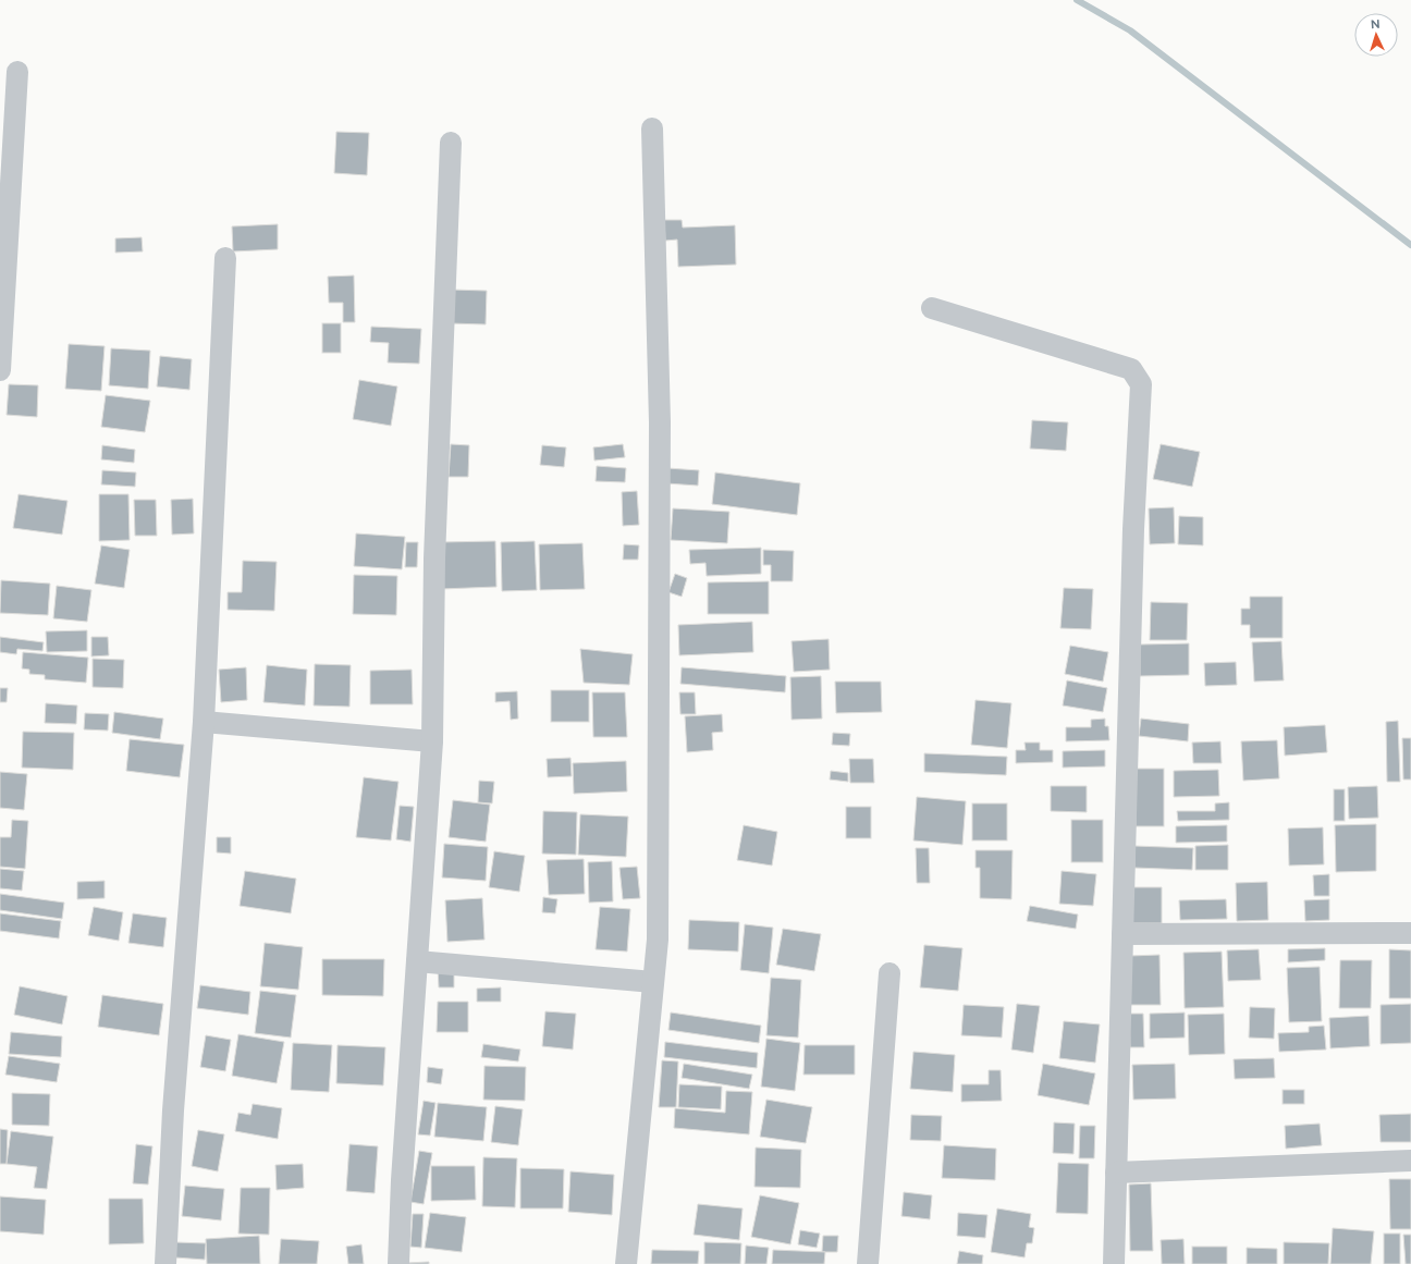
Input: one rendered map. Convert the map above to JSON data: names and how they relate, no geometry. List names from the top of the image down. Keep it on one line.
{"north":"top"}
